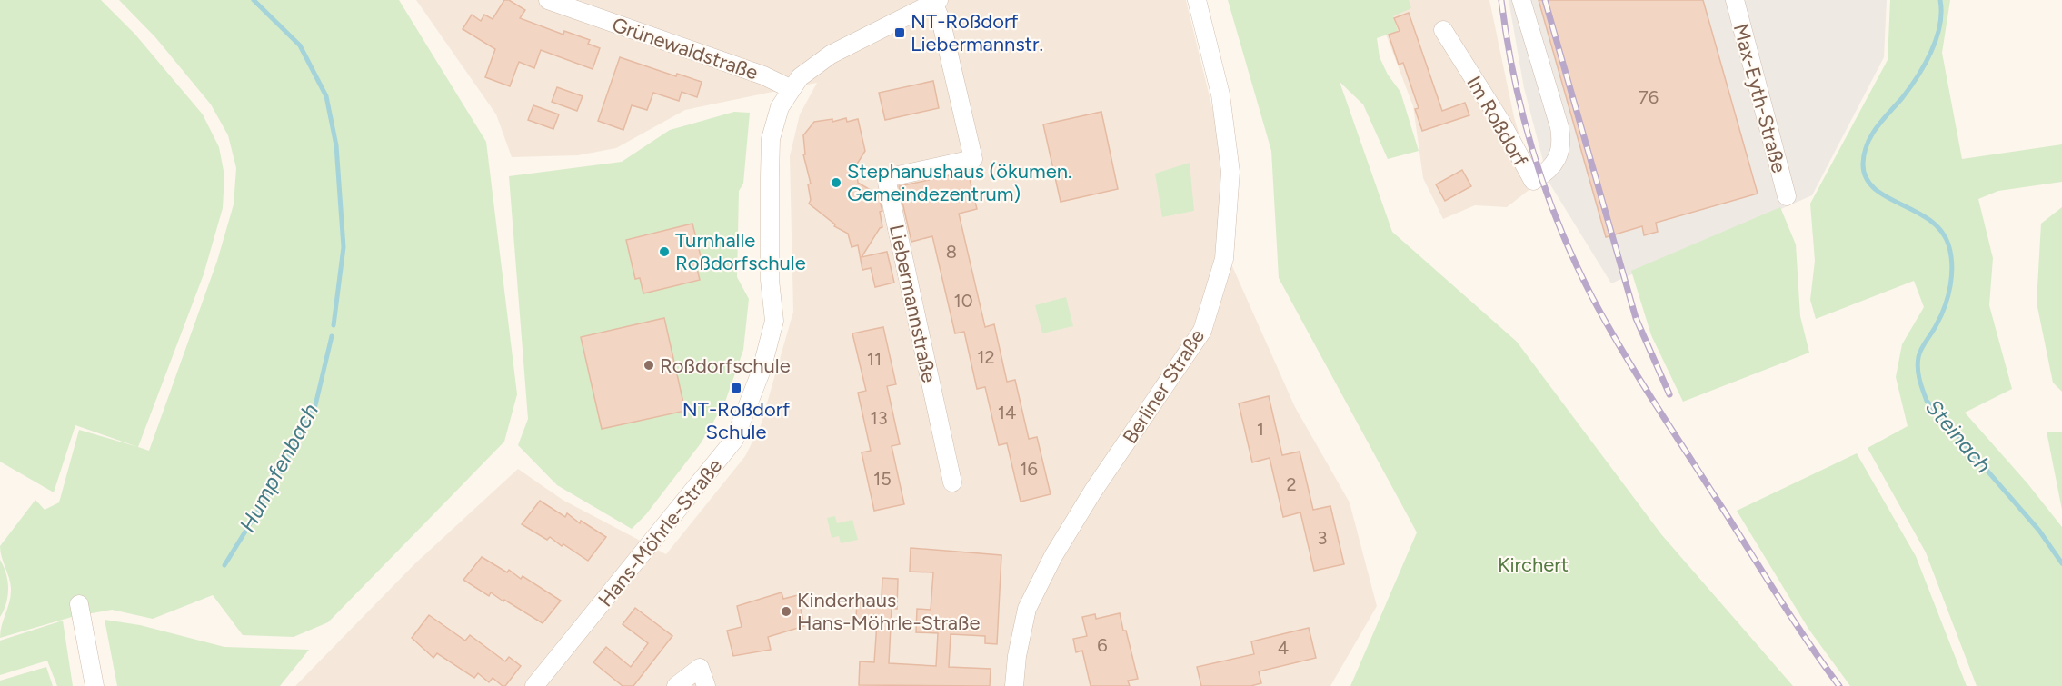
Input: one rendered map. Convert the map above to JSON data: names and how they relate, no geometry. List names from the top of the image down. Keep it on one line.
{"streets":{"street":["Grünewaldstraße","Max-Eyth-Straße","Im Roßdorf","Liebermannstraße","Berliner Straße","Hans-Möhrle-Straße"]},"crossings":[["Grünewaldstraße","Hans-Möhrle-Straße"],["Liebermannstraße","Hans-Möhrle-Straße"]],"water":["Steinach","Humpfenbach"],"parks":["Kirchert"],"places":{"transit":["NT-Roßdorf Liebermannstr.","NT-Roßdorf Schule"],"other":["Stephanushaus (ökumen. Gemeindezentrum)","Turnhalle Roßdorfschule","Roßdorfschule","Kinderhaus Hans-Möhrle-Straße"]},"house_numbers":["76","8","10","12","11","14","13","1","16","15","2","3","6","4"]}
